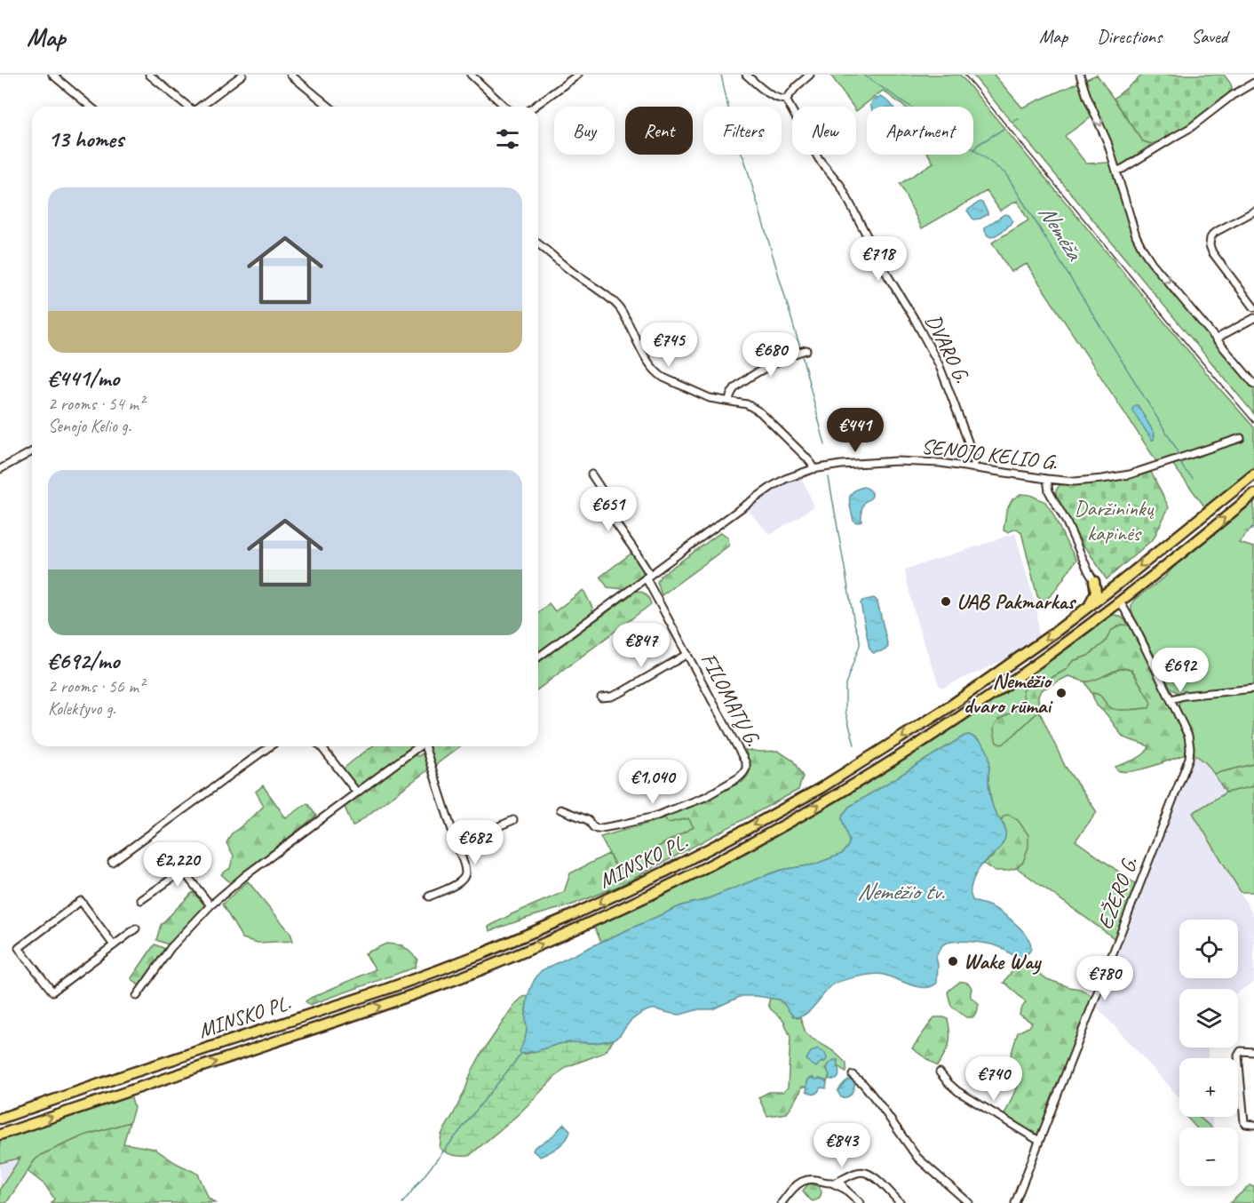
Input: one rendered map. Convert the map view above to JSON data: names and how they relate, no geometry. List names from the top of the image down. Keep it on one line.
{"streets":{"highway":["MINSKO PL."],"street":["DVARO G.","SENOJO KELIO G.","FILOMATŲ G.","EŽERO G."]},"crossings":[["DVARO G.","SENOJO KELIO G."],["SENOJO KELIO G.","FILOMATŲ G."],["MINSKO PL.","EŽERO G."]],"water":["Nemėža","Nemėžio tv."],"parks":["Daržininkų kapinės"],"places":["UAB Pakmarkas","Nemėžio dvaro rūmai","Wake Way"],"page":{"header":"Map","nav":["Map","Directions","Saved"],"chip":["Buy","Rent","Filters","New","Apartment"],"heading":"13 homes","list":[{"name":"€441/mo","note":"2 rooms · 54 m² · Senojo Kelio g."},{"name":"€692/mo","note":"2 rooms · 56 m² · Kolektyvo g."}],"price":["€718","€745","€680","€441","€651","€847","€692","€1,040","€682","€2,220","€780","€740","€843"],"map_buttons":["+","−"]}}
